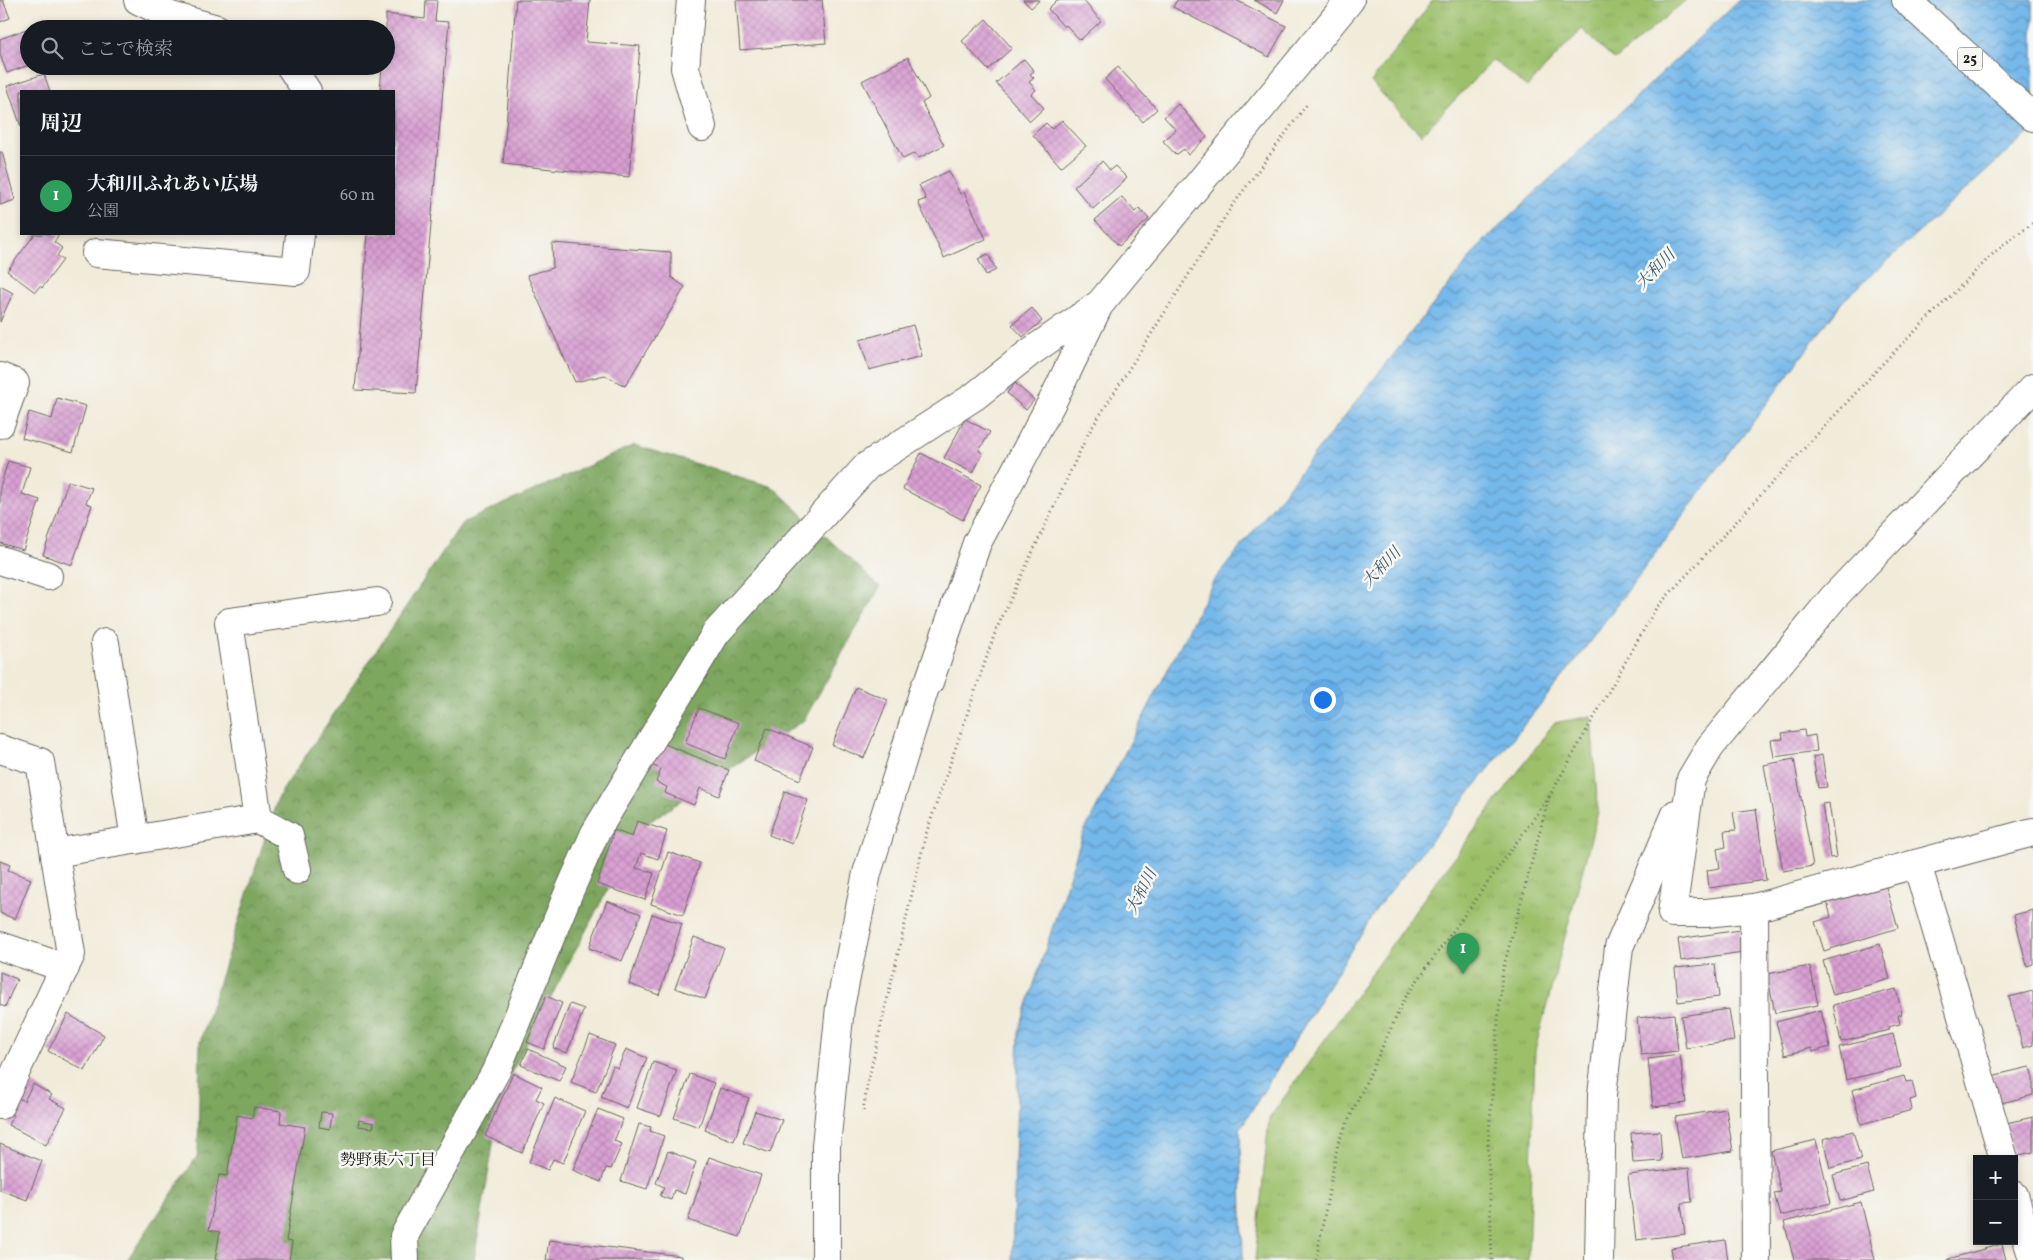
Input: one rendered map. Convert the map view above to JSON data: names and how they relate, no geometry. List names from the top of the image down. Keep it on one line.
{"streets":{"main road":["25"]},"districts":["勢野東六丁目"],"water":["大和川"],"page":{"search":"ここで検索","heading":"周辺","list":[{"mark":"1","name":"大和川ふれあい広場","note":"公園","value":"60 m"}],"pins":"1","map_buttons":["+","−"]}}
